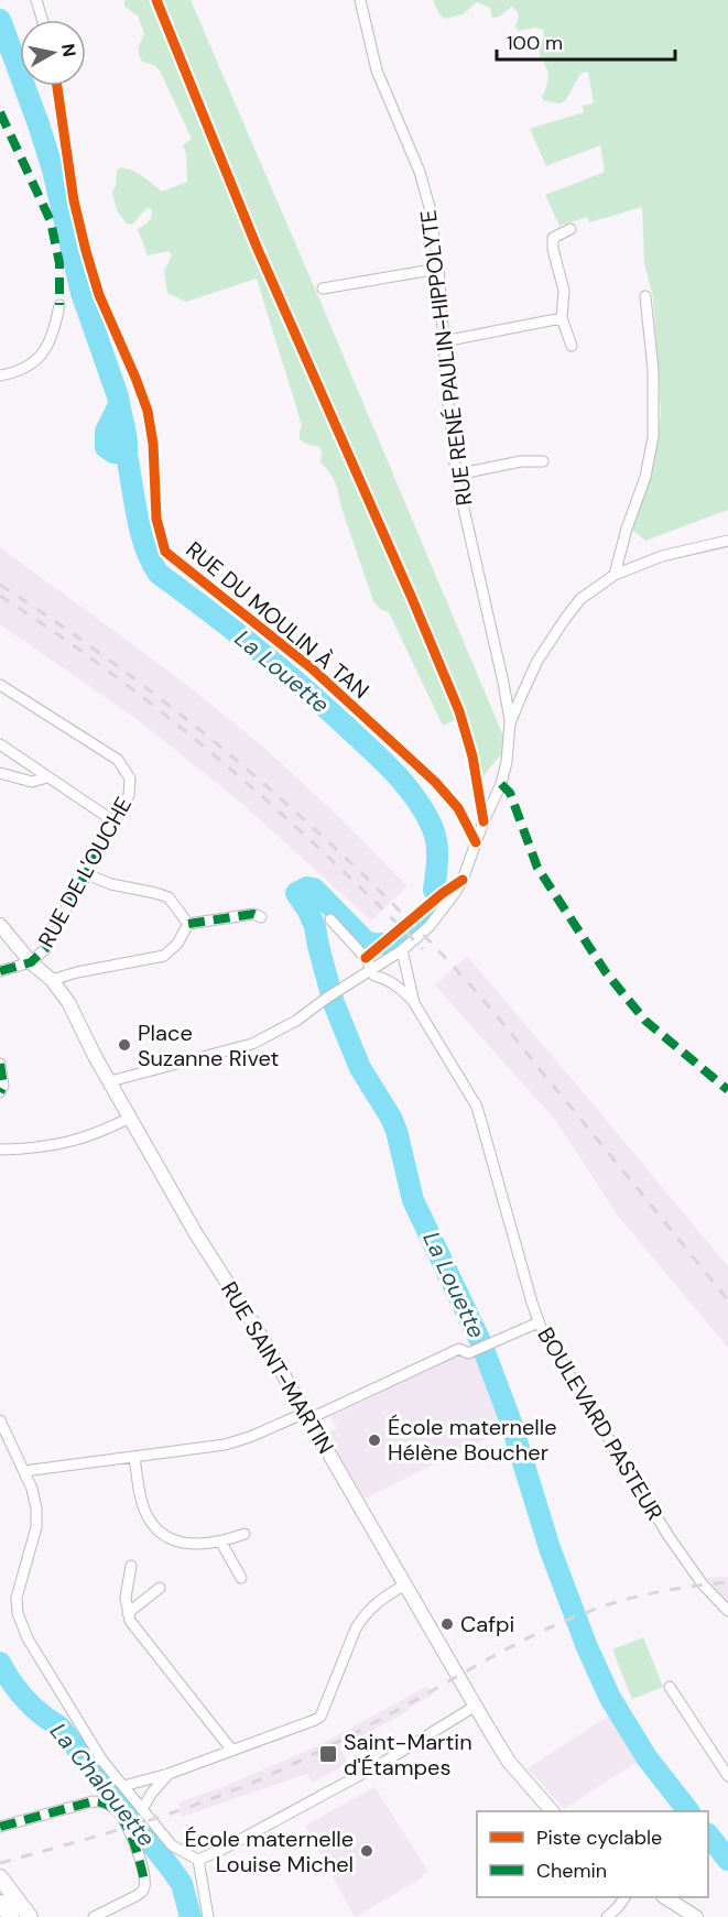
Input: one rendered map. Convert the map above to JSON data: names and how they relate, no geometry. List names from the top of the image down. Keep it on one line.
{"streets":{"main road":["RUE SAINT-MARTIN"],"street":["RUE RENÉ PAULIN-HIPPOLYTE","RUE DU MOULIN À TAN","RUE DE L'OUCHE","BOULEVARD PASTEUR"]},"crossings":[["RUE DE L'OUCHE","RUE SAINT-MARTIN"]],"water":["La Louette","La Chalouette"],"places":{"other":["Place Suzanne Rivet","École maternelle Hélène Boucher","Cafpi","École maternelle Louise Michel"],"transit":["Saint-Martin d'Étampes"]},"legend":["Piste cyclable","Chemin"],"scale_bar":"100 m","north":"right"}
